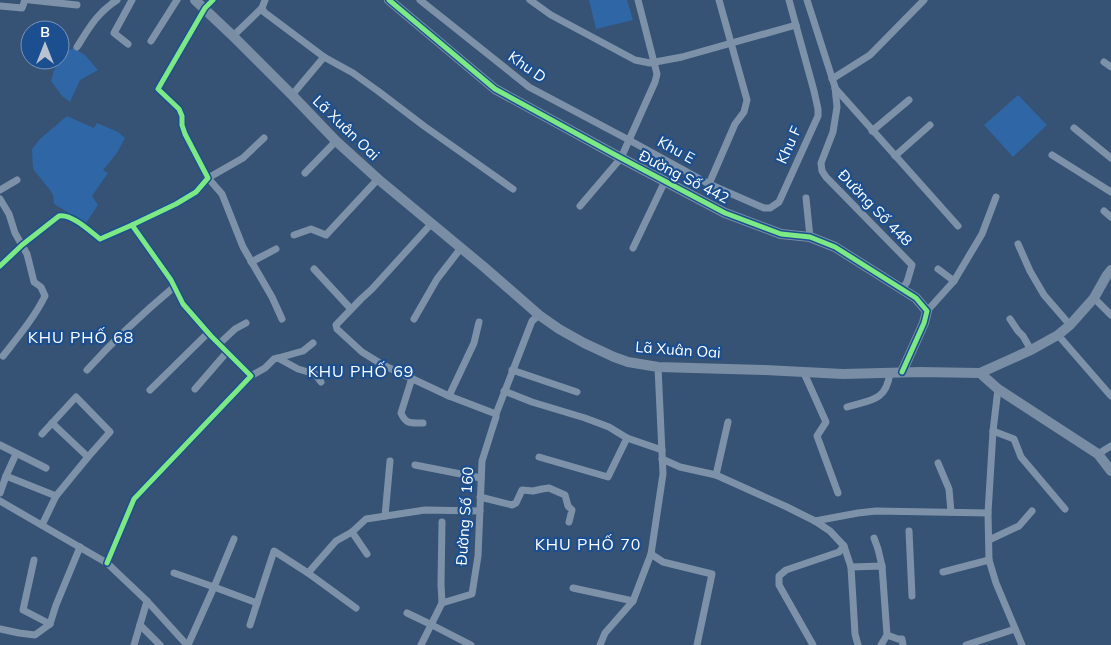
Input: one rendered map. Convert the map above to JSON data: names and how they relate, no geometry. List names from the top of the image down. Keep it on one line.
{"streets":{"main road":["Lã Xuân Oai","Đường Số 442"],"street":["Khu D","Khu F","Khu E","Đường Số 448","Đường Số 160"]},"crossings":[["Khu D","Khu E"],["Lã Xuân Oai","Đường Số 160"],["Khu F","Khu E"],["Đường Số 442","Đường Số 448"]],"districts":["KHU PHỐ 68","KHU PHỐ 69","KHU PHỐ 70"],"north":"top"}
